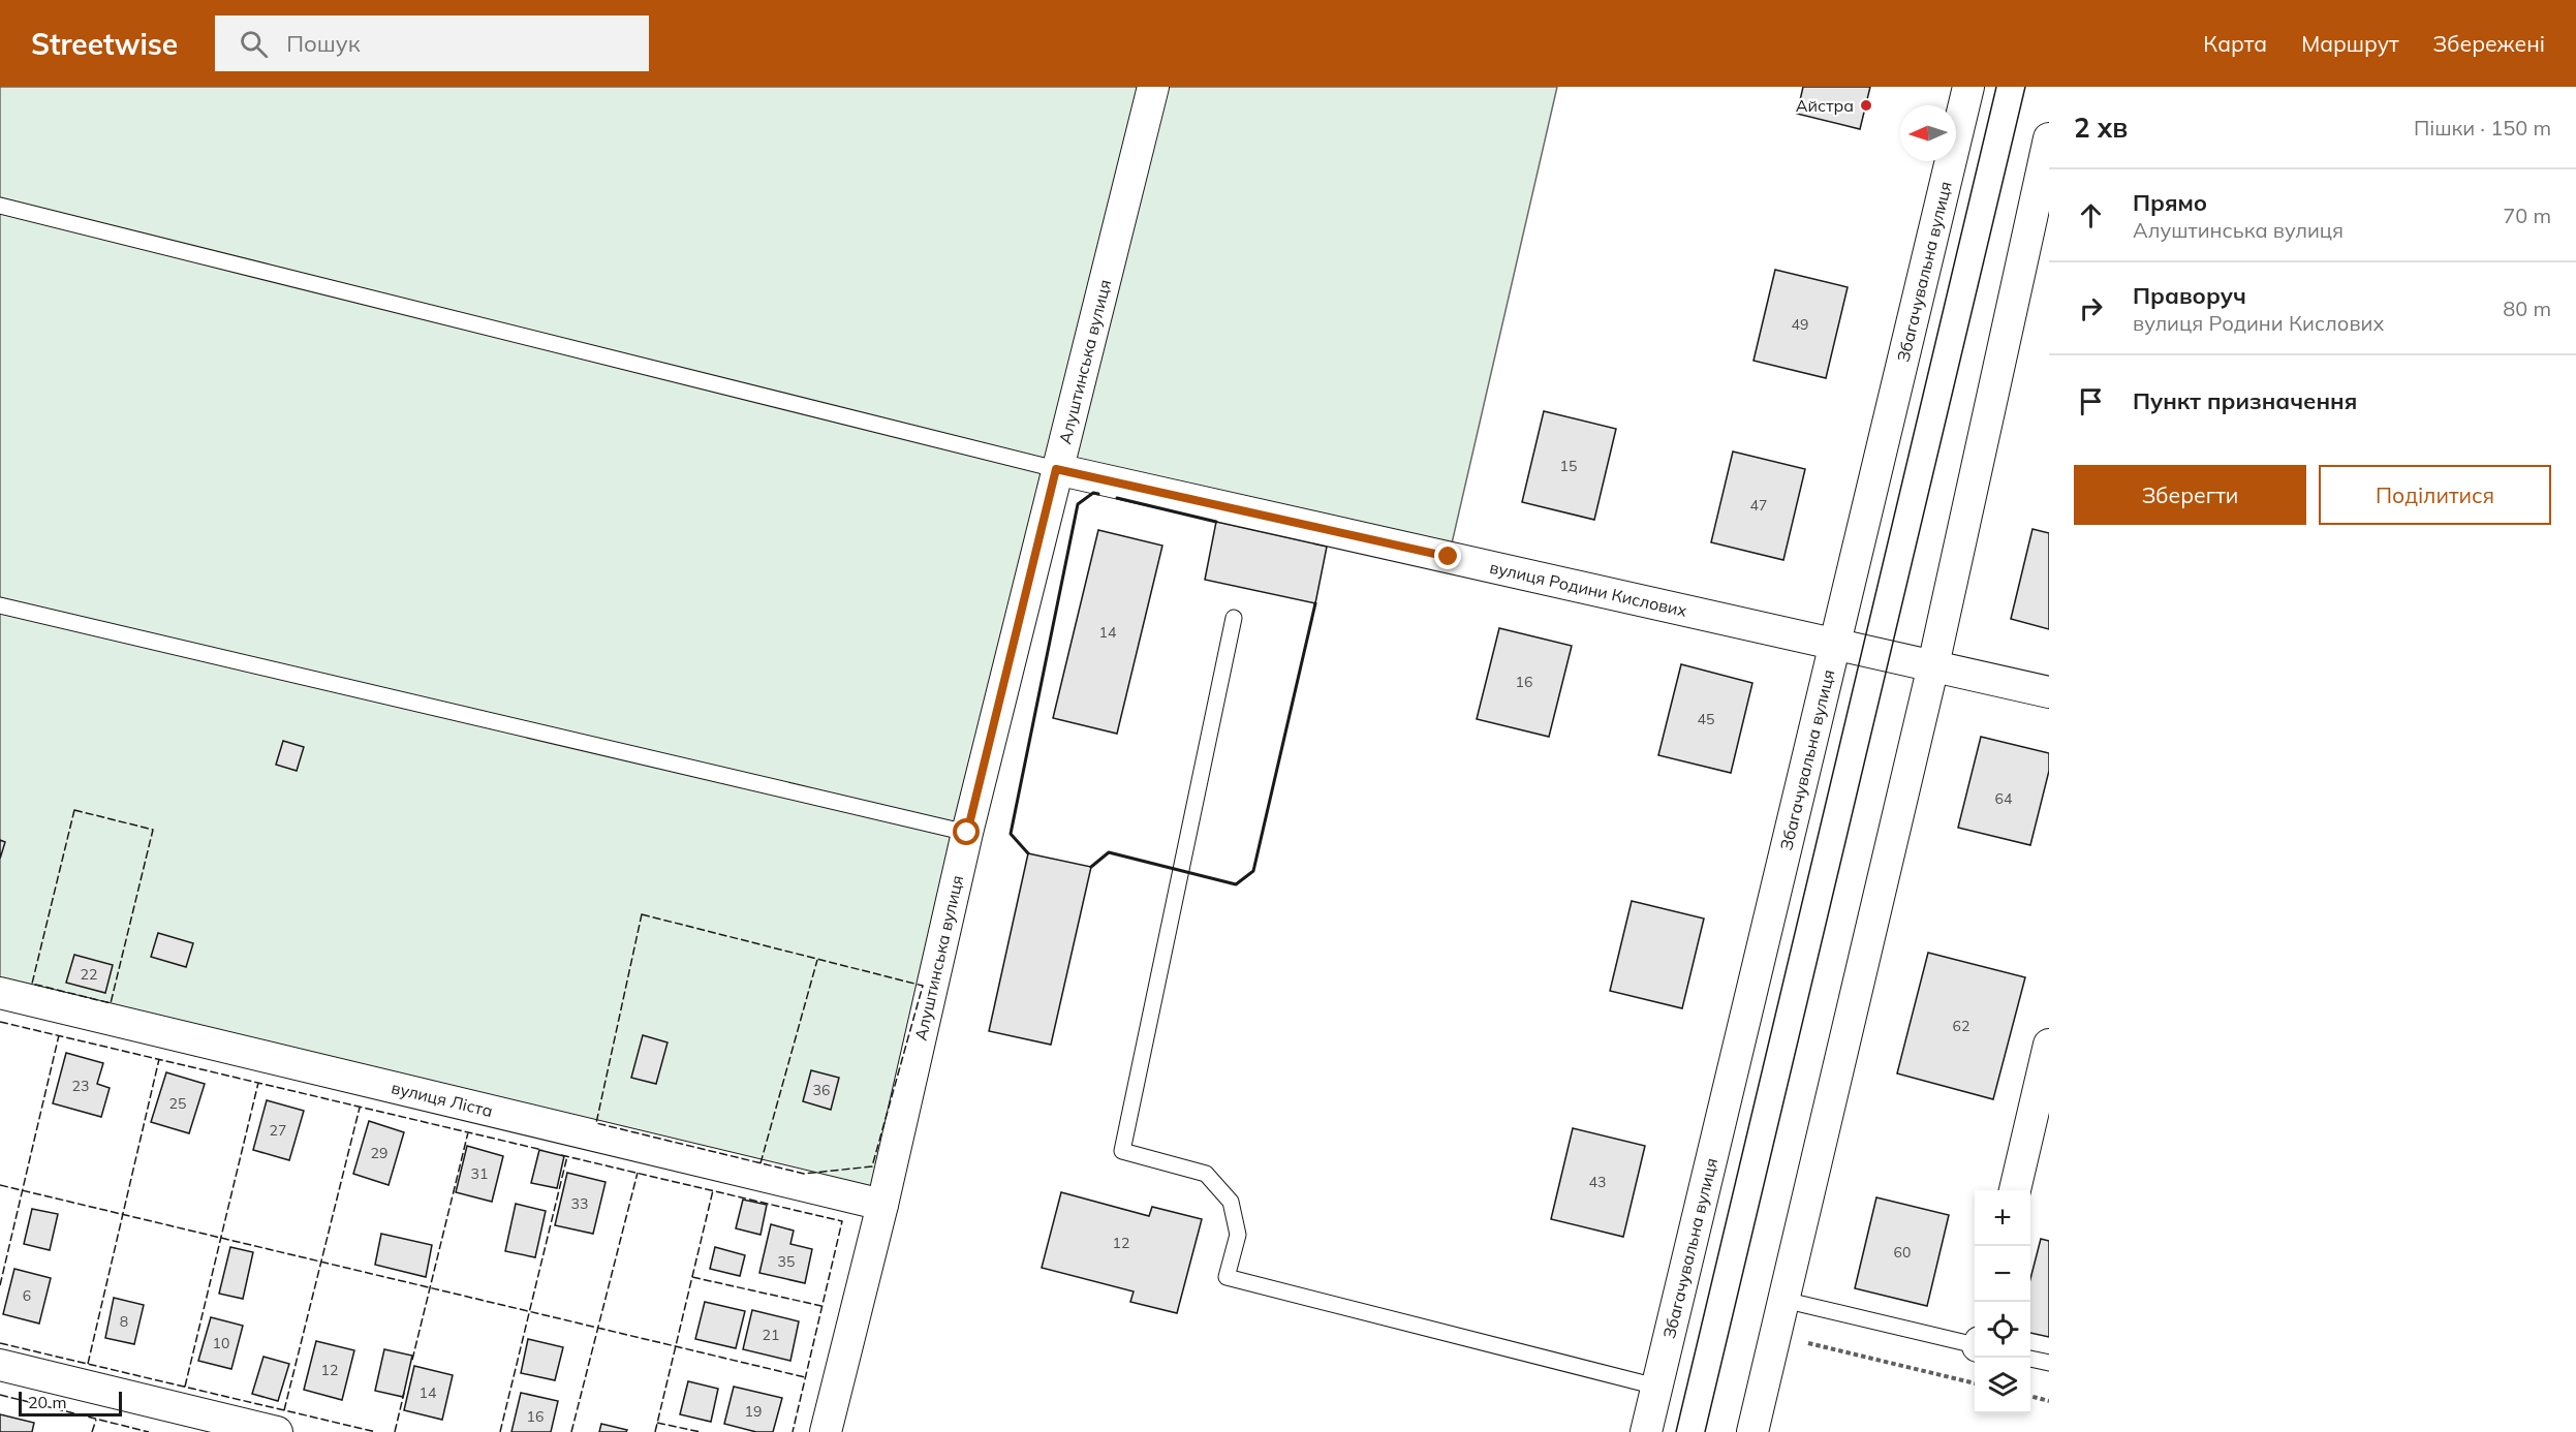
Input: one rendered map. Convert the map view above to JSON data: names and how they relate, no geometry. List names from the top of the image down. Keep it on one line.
{"streets":{"street":["Збагачувальна вулиця","Алуштинська вулиця","вулиця Родини Кислових","вулиця Ліста"]},"crossings":[["Збагачувальна вулиця","вулиця Родини Кислових"],["Алуштинська вулиця","вулиця Родини Кислових"],["Алуштинська вулиця","вулиця Ліста"]],"places":["Айстра"],"house_numbers":["49","15","47","14","16","45","64","22","62","23","36","25","27","29","31","43","33","12","60","35","6","8","21","10","12","14","19","16"],"scale_bar":"20 m","north":"left","page":{"header":"Streetwise","search":"Пошук","nav":["Карта","Маршрут","Збережені"],"heading":["2 хв","Пішки · 150 m"],"list":[["Прямо","Алуштинська вулиця","70 m"],["Праворуч","вулиця Родини Кислових","80 m"],"Пункт призначення"],"buttons":["Зберегти","Поділитися"],"map_buttons":["+","−"],"scale":"20 m"}}
